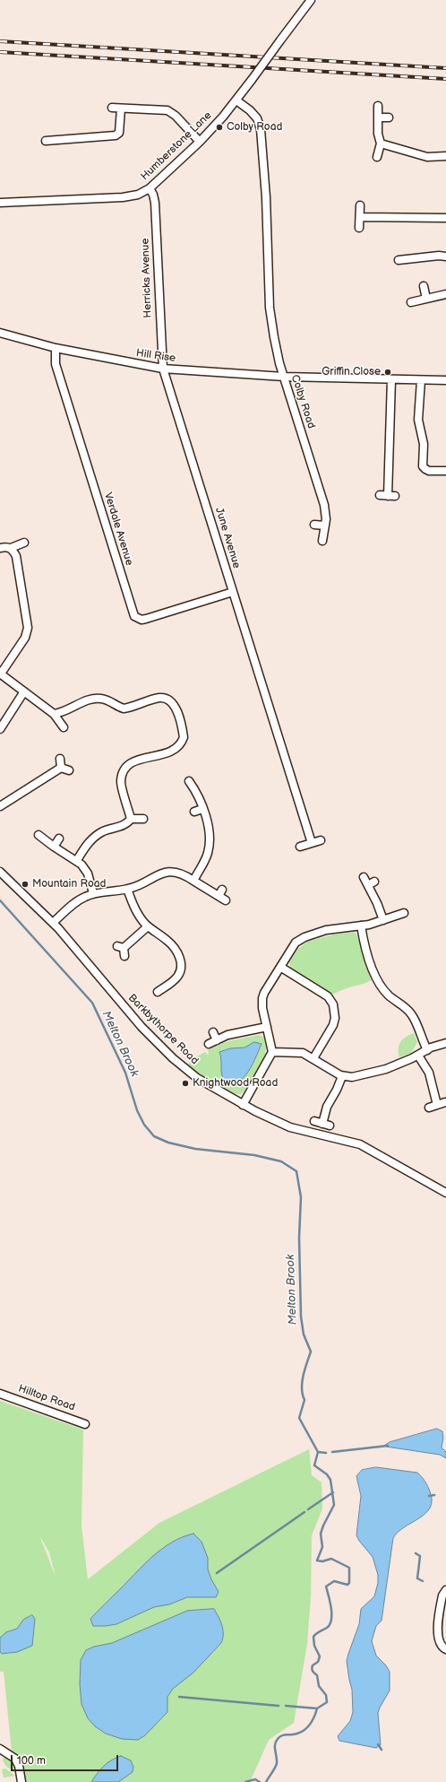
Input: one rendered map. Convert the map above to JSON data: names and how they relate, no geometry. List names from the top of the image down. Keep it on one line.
{"streets":{"street":["Humberstone Lane","Herricks Avenue","Hill Rise","Colby Road","Verdale Avenue","June Avenue","Barkbythorpe Road","Hilltop Road"]},"crossings":[["Humberstone Lane","Herricks Avenue"],["Humberstone Lane","Colby Road"],["Herricks Avenue","Hill Rise"],["Herricks Avenue","June Avenue"],["Hill Rise","Colby Road"],["Hill Rise","Verdale Avenue"],["Hill Rise","June Avenue"],["Verdale Avenue","June Avenue"]],"water":["Melton Brook"],"places":["Colby Road","Griffin Close","Mountain Road","Knightwood Road"],"scale_bar":"100 m"}
